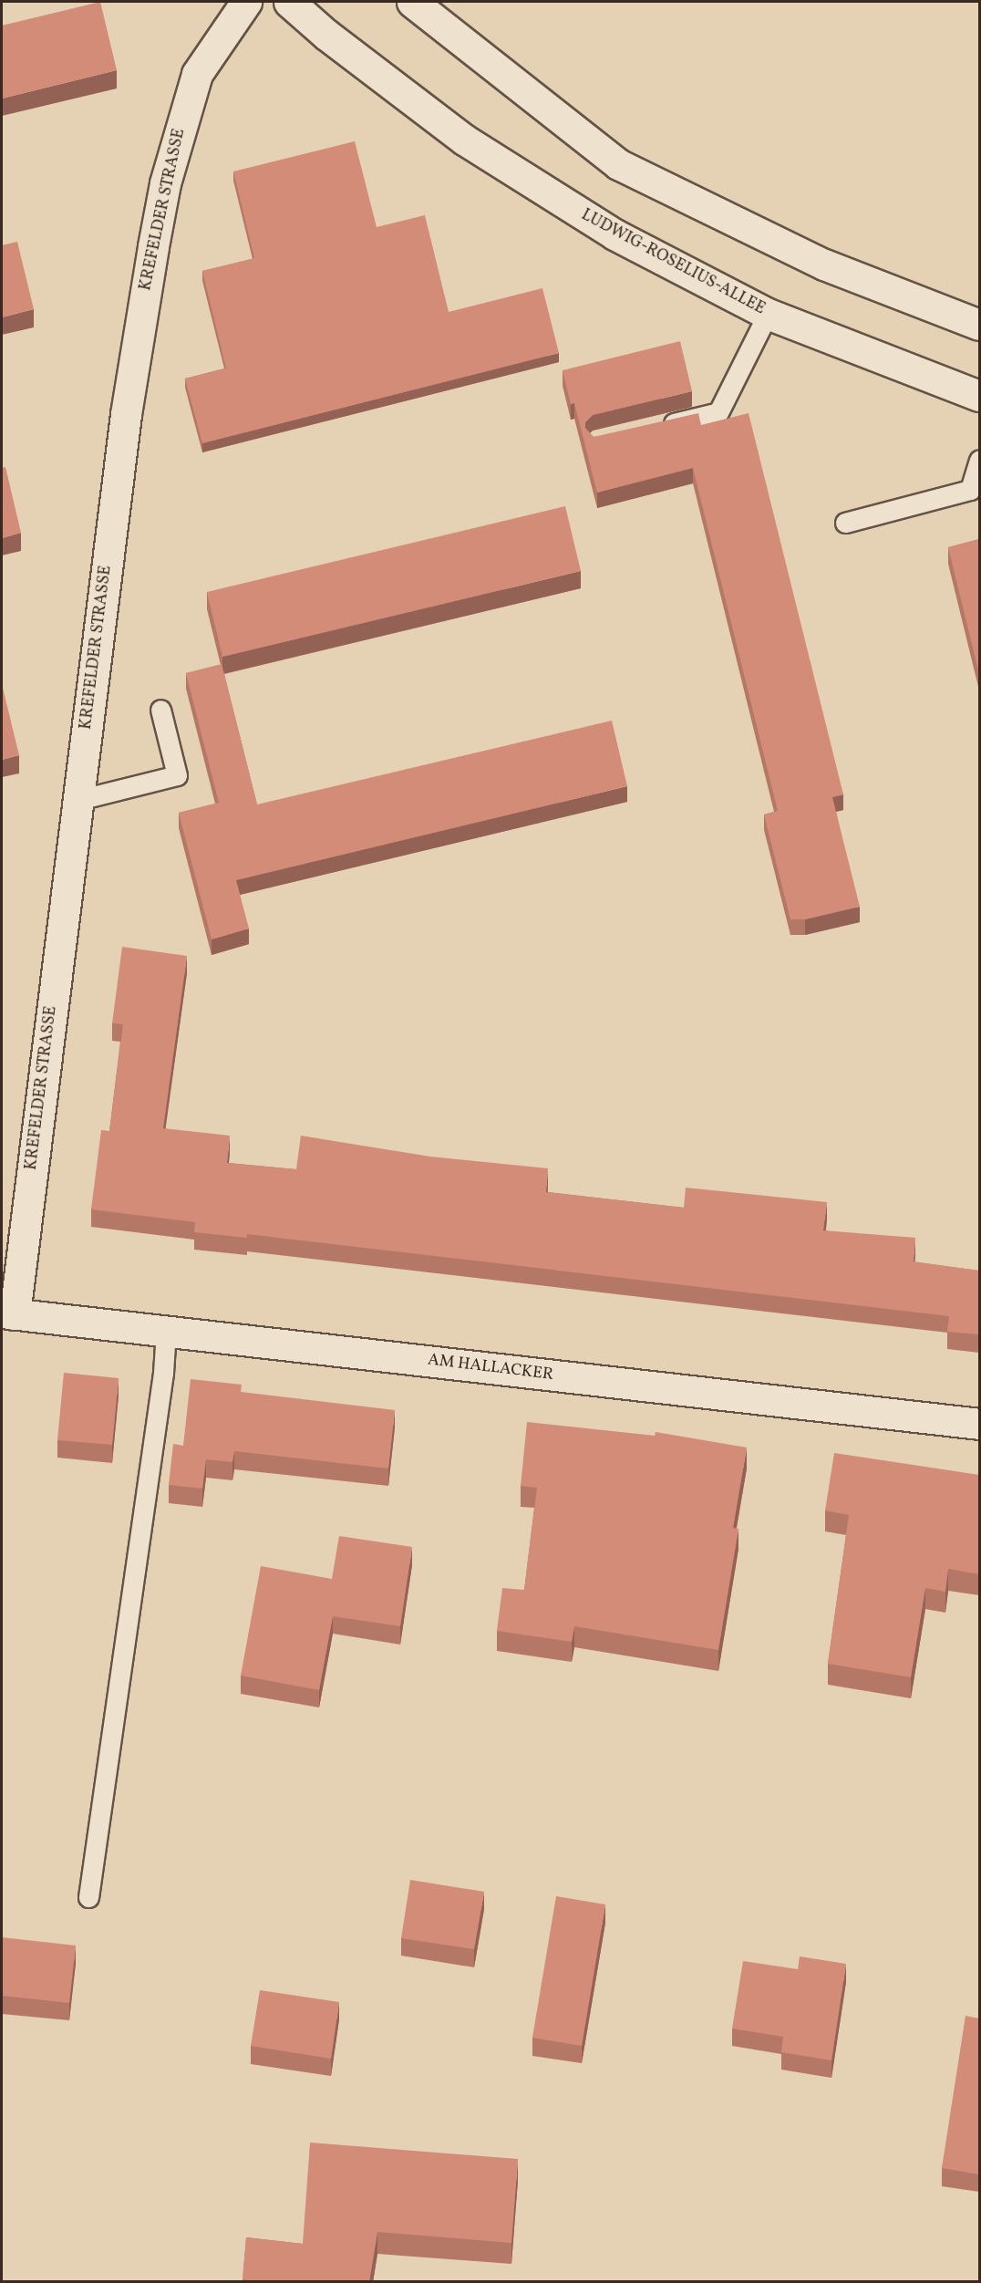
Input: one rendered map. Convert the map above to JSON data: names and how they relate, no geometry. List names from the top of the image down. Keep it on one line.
{"streets":{"street":["KREFELDER STRASSE","LUDWIG-ROSELIUS-ALLEE","AM HALLACKER"]},"crossings":[["KREFELDER STRASSE","AM HALLACKER"]]}
